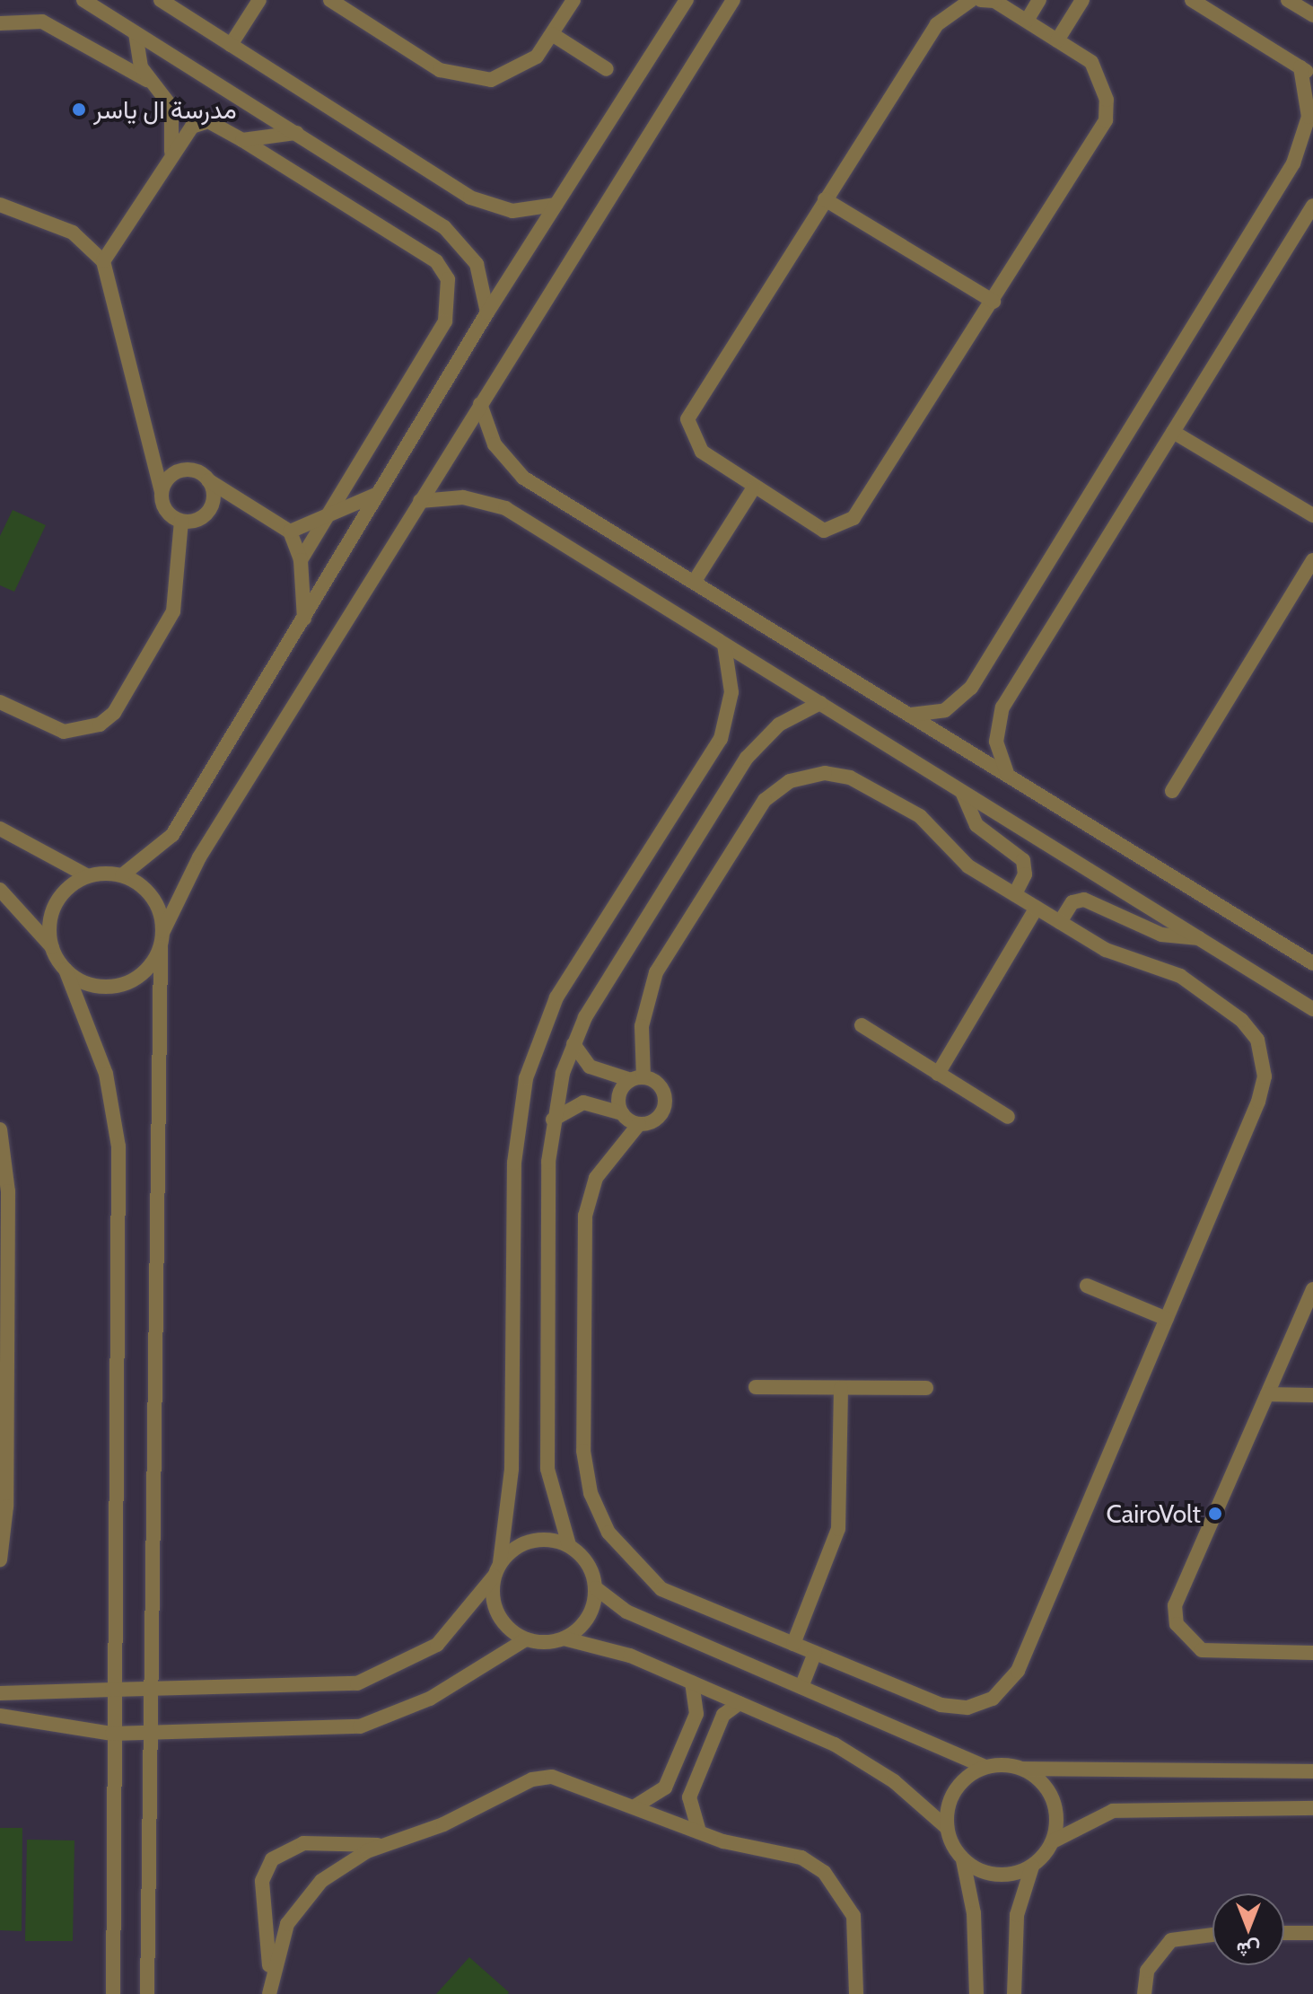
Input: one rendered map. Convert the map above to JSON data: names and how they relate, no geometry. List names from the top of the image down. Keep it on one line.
{"places":["مدرسة ال ياسر","CairoVolt"],"north":"bottom"}
